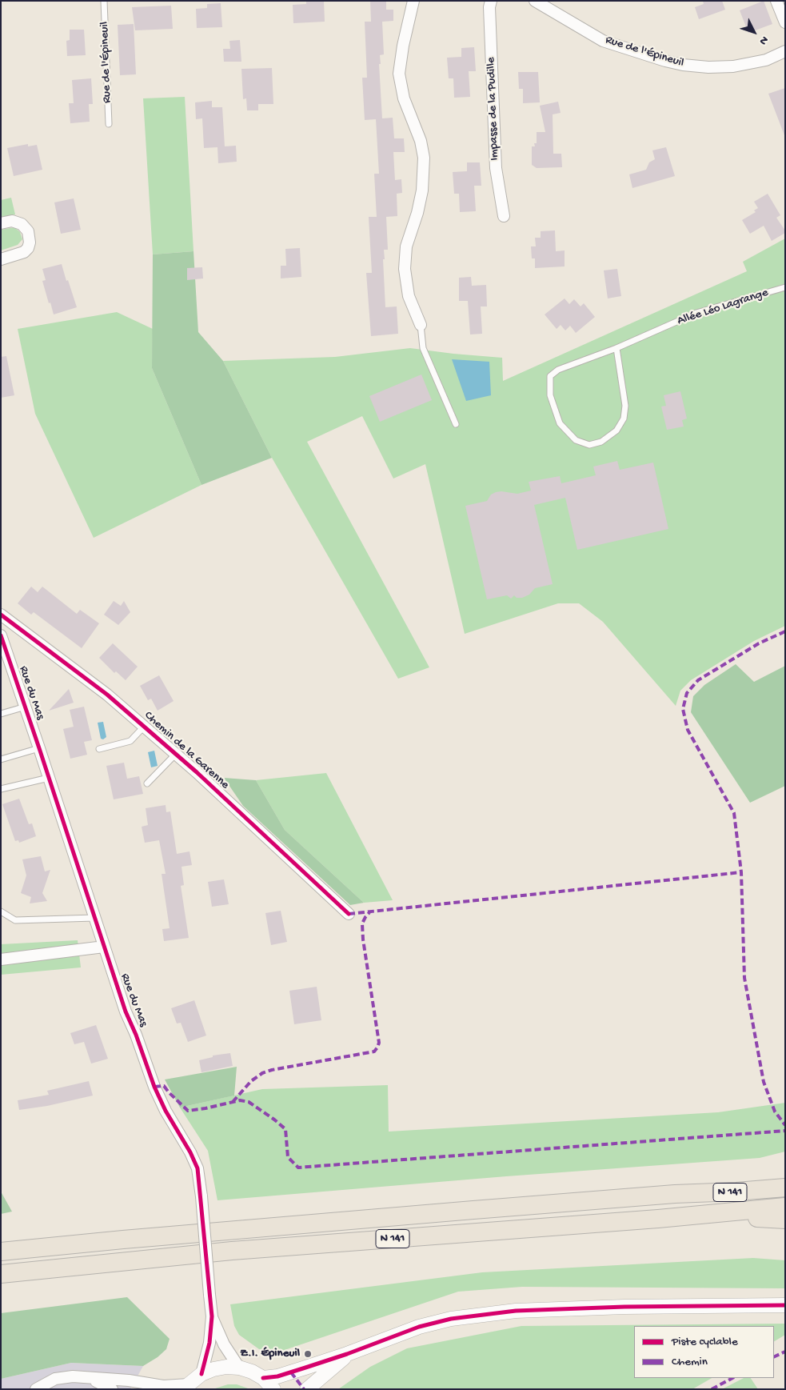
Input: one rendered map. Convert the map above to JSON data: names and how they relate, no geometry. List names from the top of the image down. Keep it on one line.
{"streets":{"highway":["N 141"],"street":["Rue de l'Épineuil","Impasse de la Pudille","Rue du Mas","Chemin de la Garenne"],"lane":["Allée Léo Lagrange"]},"places":["Z.I. Épineuil"],"legend":["Piste cyclable","Chemin"],"north":"bottom right"}
